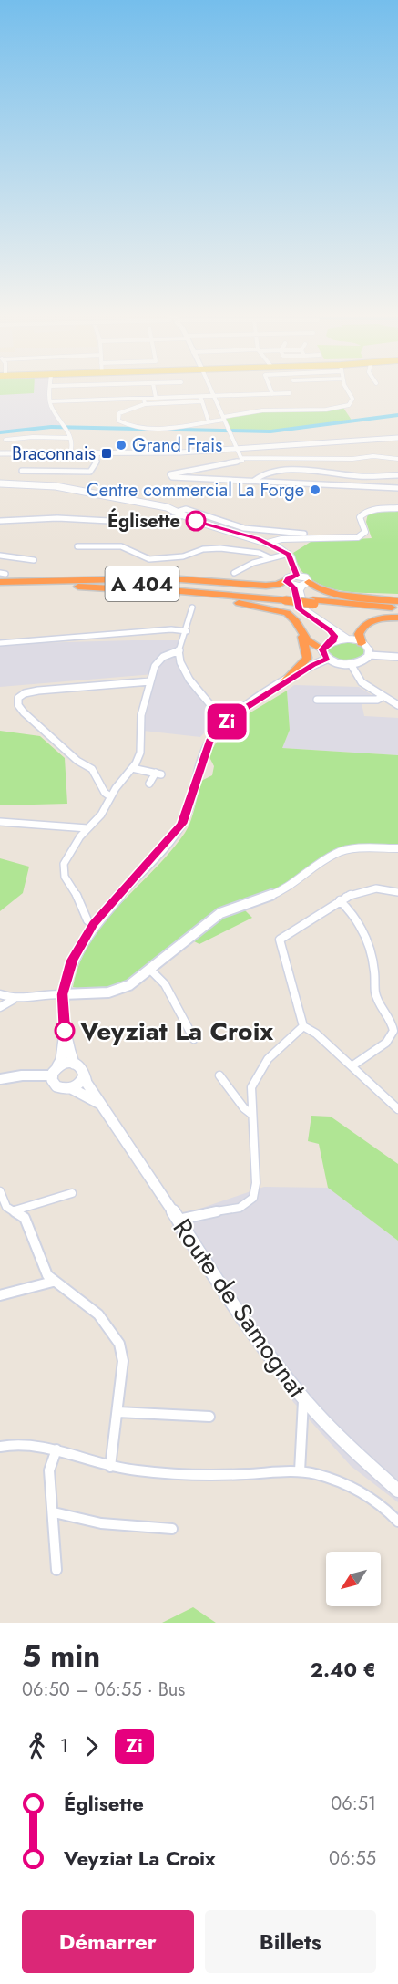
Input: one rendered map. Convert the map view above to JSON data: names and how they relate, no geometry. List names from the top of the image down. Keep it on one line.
{"streets":{"highway":["A 404"],"main road":["Route de Samognat"]},"places":{"other":["Grand Frais","Centre commercial La Forge","Églisette","Veyziat La Croix"],"transit":["Braconnais"]},"lines":["bus line Zi"],"north":"bottom left","page":{"on_map":"Zi","heading":["5 min","06:50 – 06:55 · Bus","2.40 €"],"legs":["1","Zi"],"list":[{"name":"Églisette","value":"06:51"},{"name":"Veyziat La Croix","value":"06:55"}],"buttons":["Démarrer","Billets"]}}
